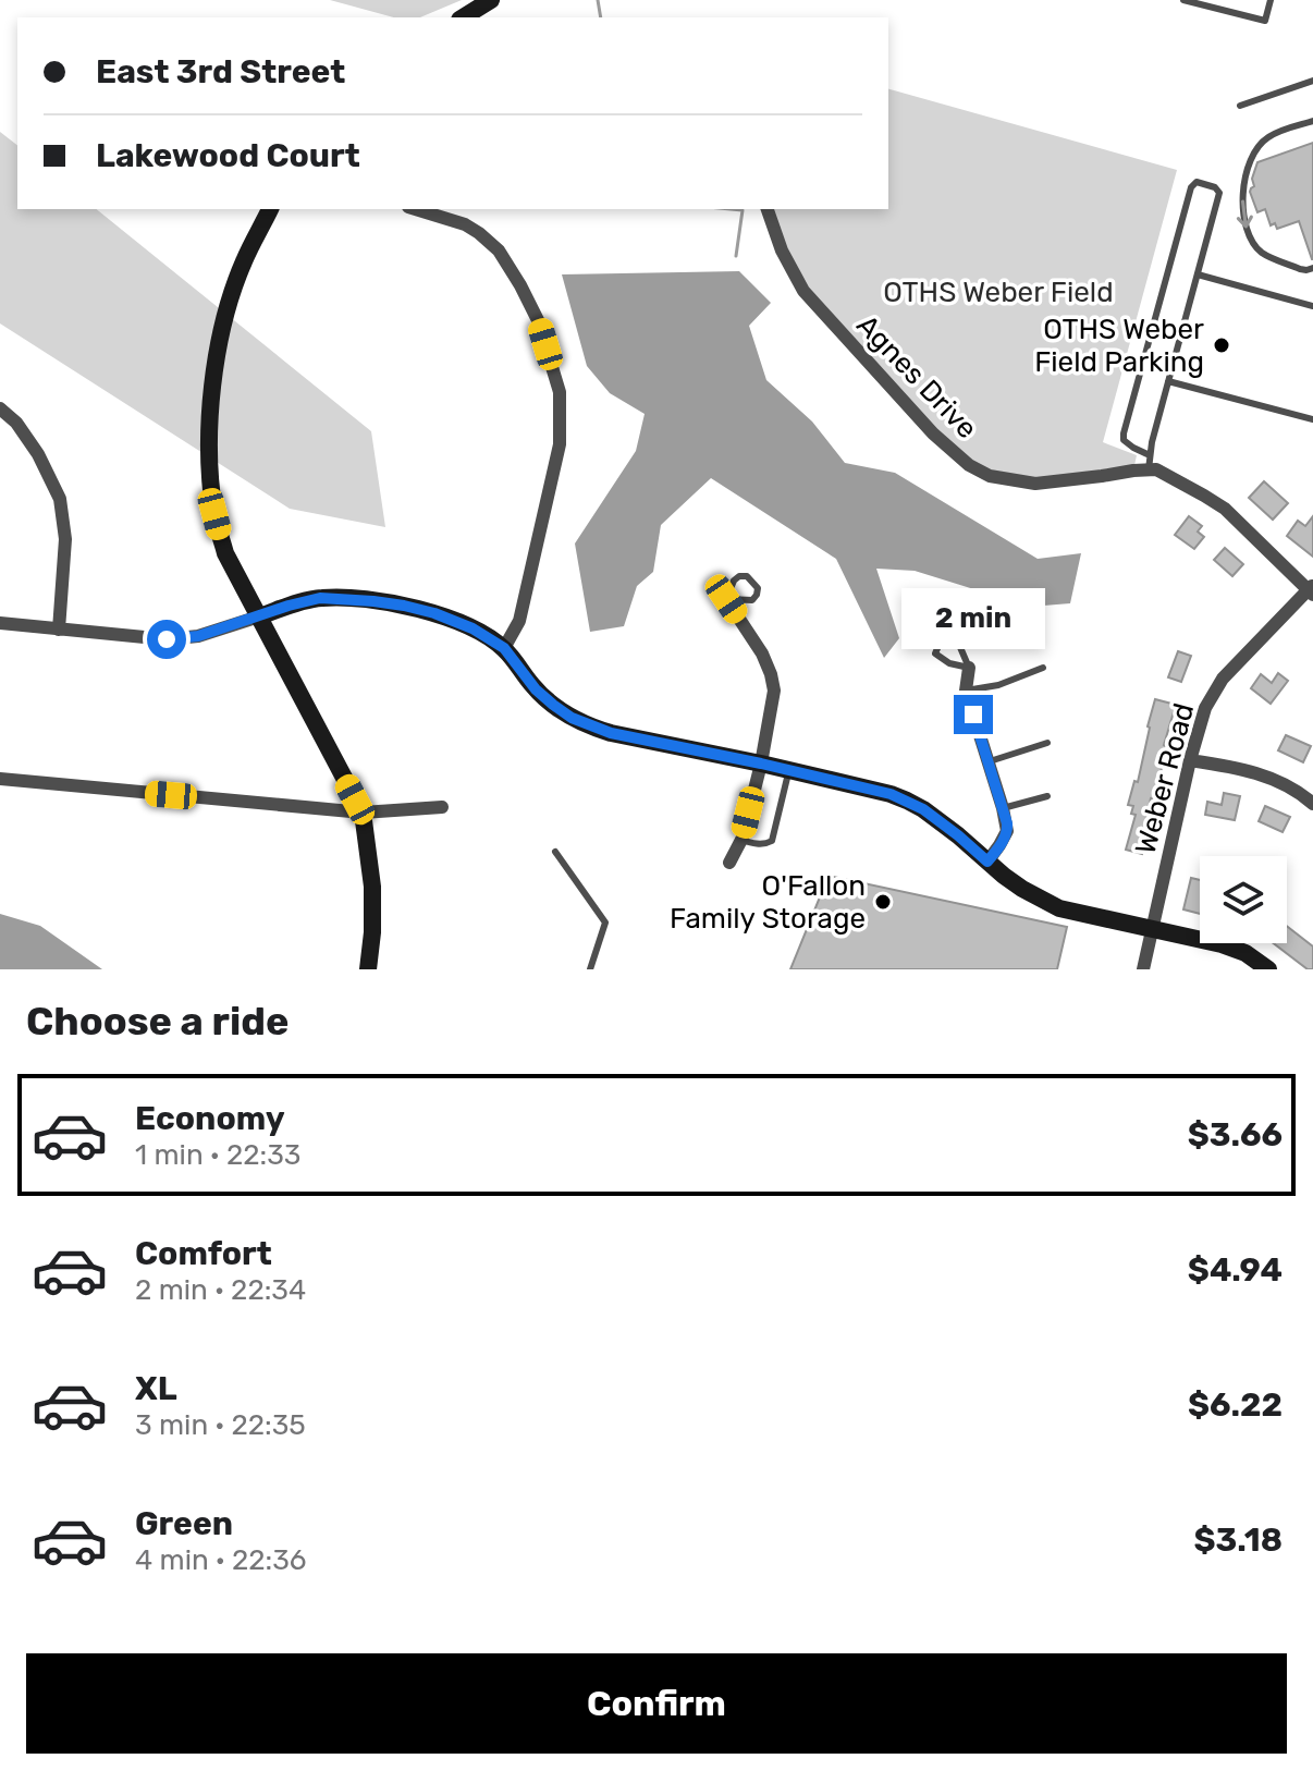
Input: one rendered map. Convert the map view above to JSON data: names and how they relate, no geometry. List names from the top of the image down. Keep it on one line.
{"streets":{"street":["Agnes Drive","Weber Road"]},"parks":["OTHS Weber Field"],"places":["OTHS Weber Field Parking","O'Fallon Family Storage"],"page":{"banner":["East 3rd Street","Lakewood Court"],"bubble":"2 min","heading":"Choose a ride","list":[{"name":"Economy","note":"1 min · 22:33","value":"$3.66"},{"name":"Comfort","note":"2 min · 22:34","value":"$4.94"},{"name":"XL","note":"3 min · 22:35","value":"$6.22"},{"name":"Green","note":"4 min · 22:36","value":"$3.18"}],"buttons":"Confirm"}}
